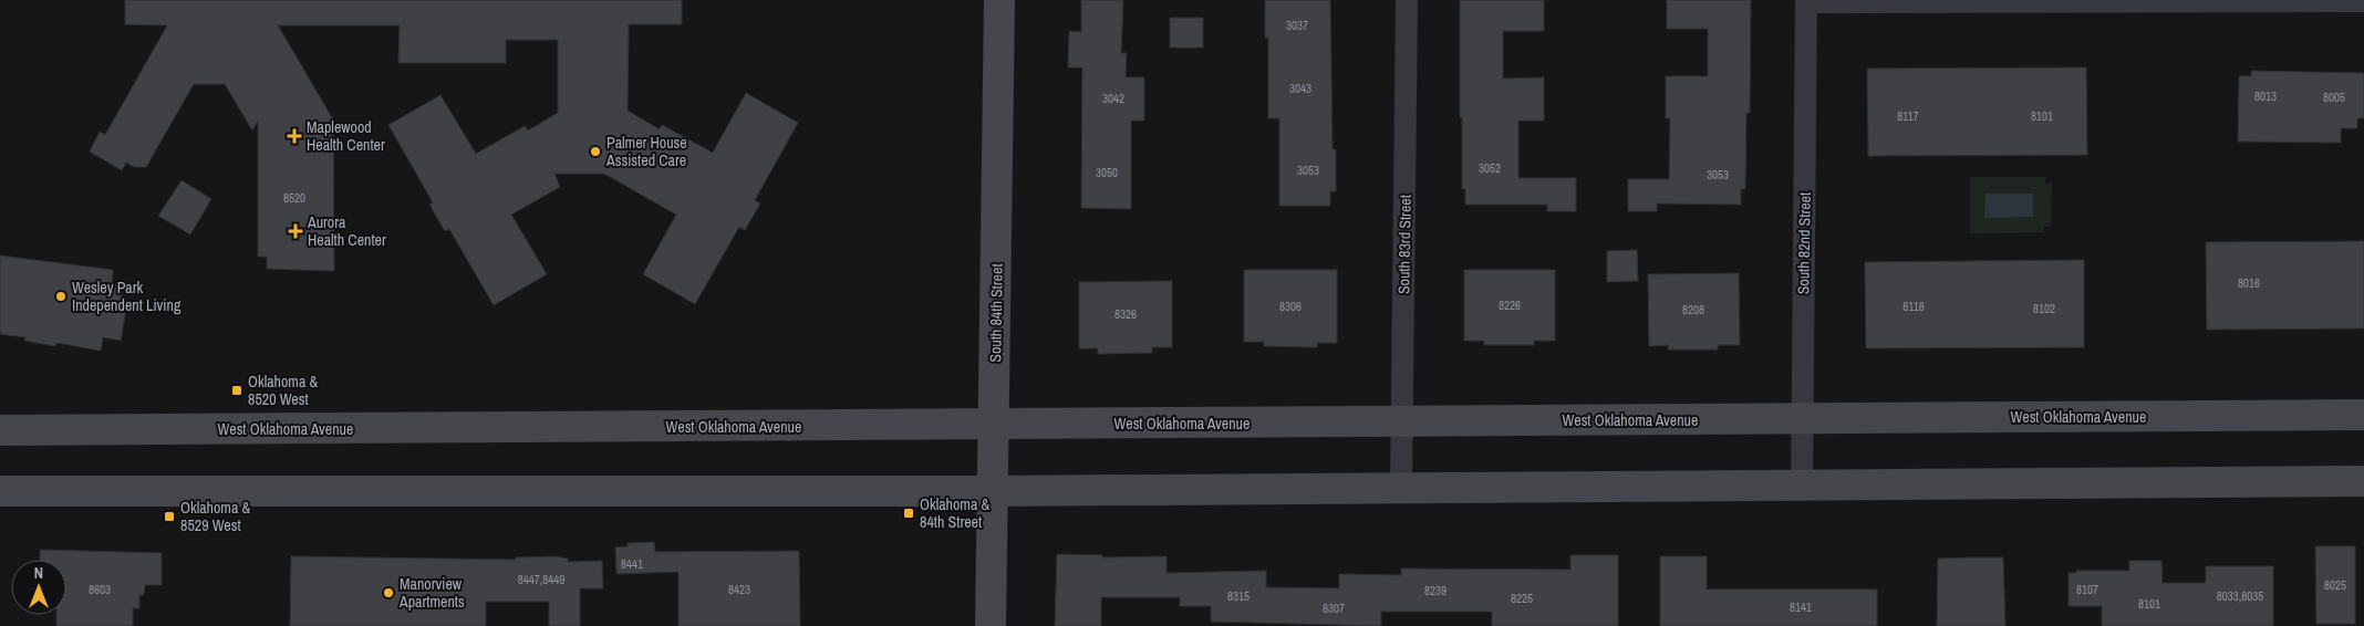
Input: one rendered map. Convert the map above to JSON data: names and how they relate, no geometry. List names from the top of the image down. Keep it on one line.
{"streets":{"main road":["South 84th Street","West Oklahoma Avenue"],"street":["South 82nd Street","South 83rd Street"]},"crossings":[["South 82nd Street","West Oklahoma Avenue"],["South 83rd Street","West Oklahoma Avenue"],["South 84th Street","West Oklahoma Avenue"]],"places":{"health":["Maplewood Health Center","Aurora Health Center"],"other":["Palmer House Assisted Care","Wesley Park Independent Living","Manorview Apartments"],"transit":["Oklahoma & 8520 West","Oklahoma & 84th Street","Oklahoma & 8529 West"]},"house_numbers":["3037","3043","8013","8005","3042","8117","8101","3052","3053","3050","3053","8520","8016","8226","8306","8118","8102","8208","8326","8441","8447,8449","8025","8603","8423","8107","8239","8315","8033,8035","8225","8101","8141","8307"],"north":"top"}
